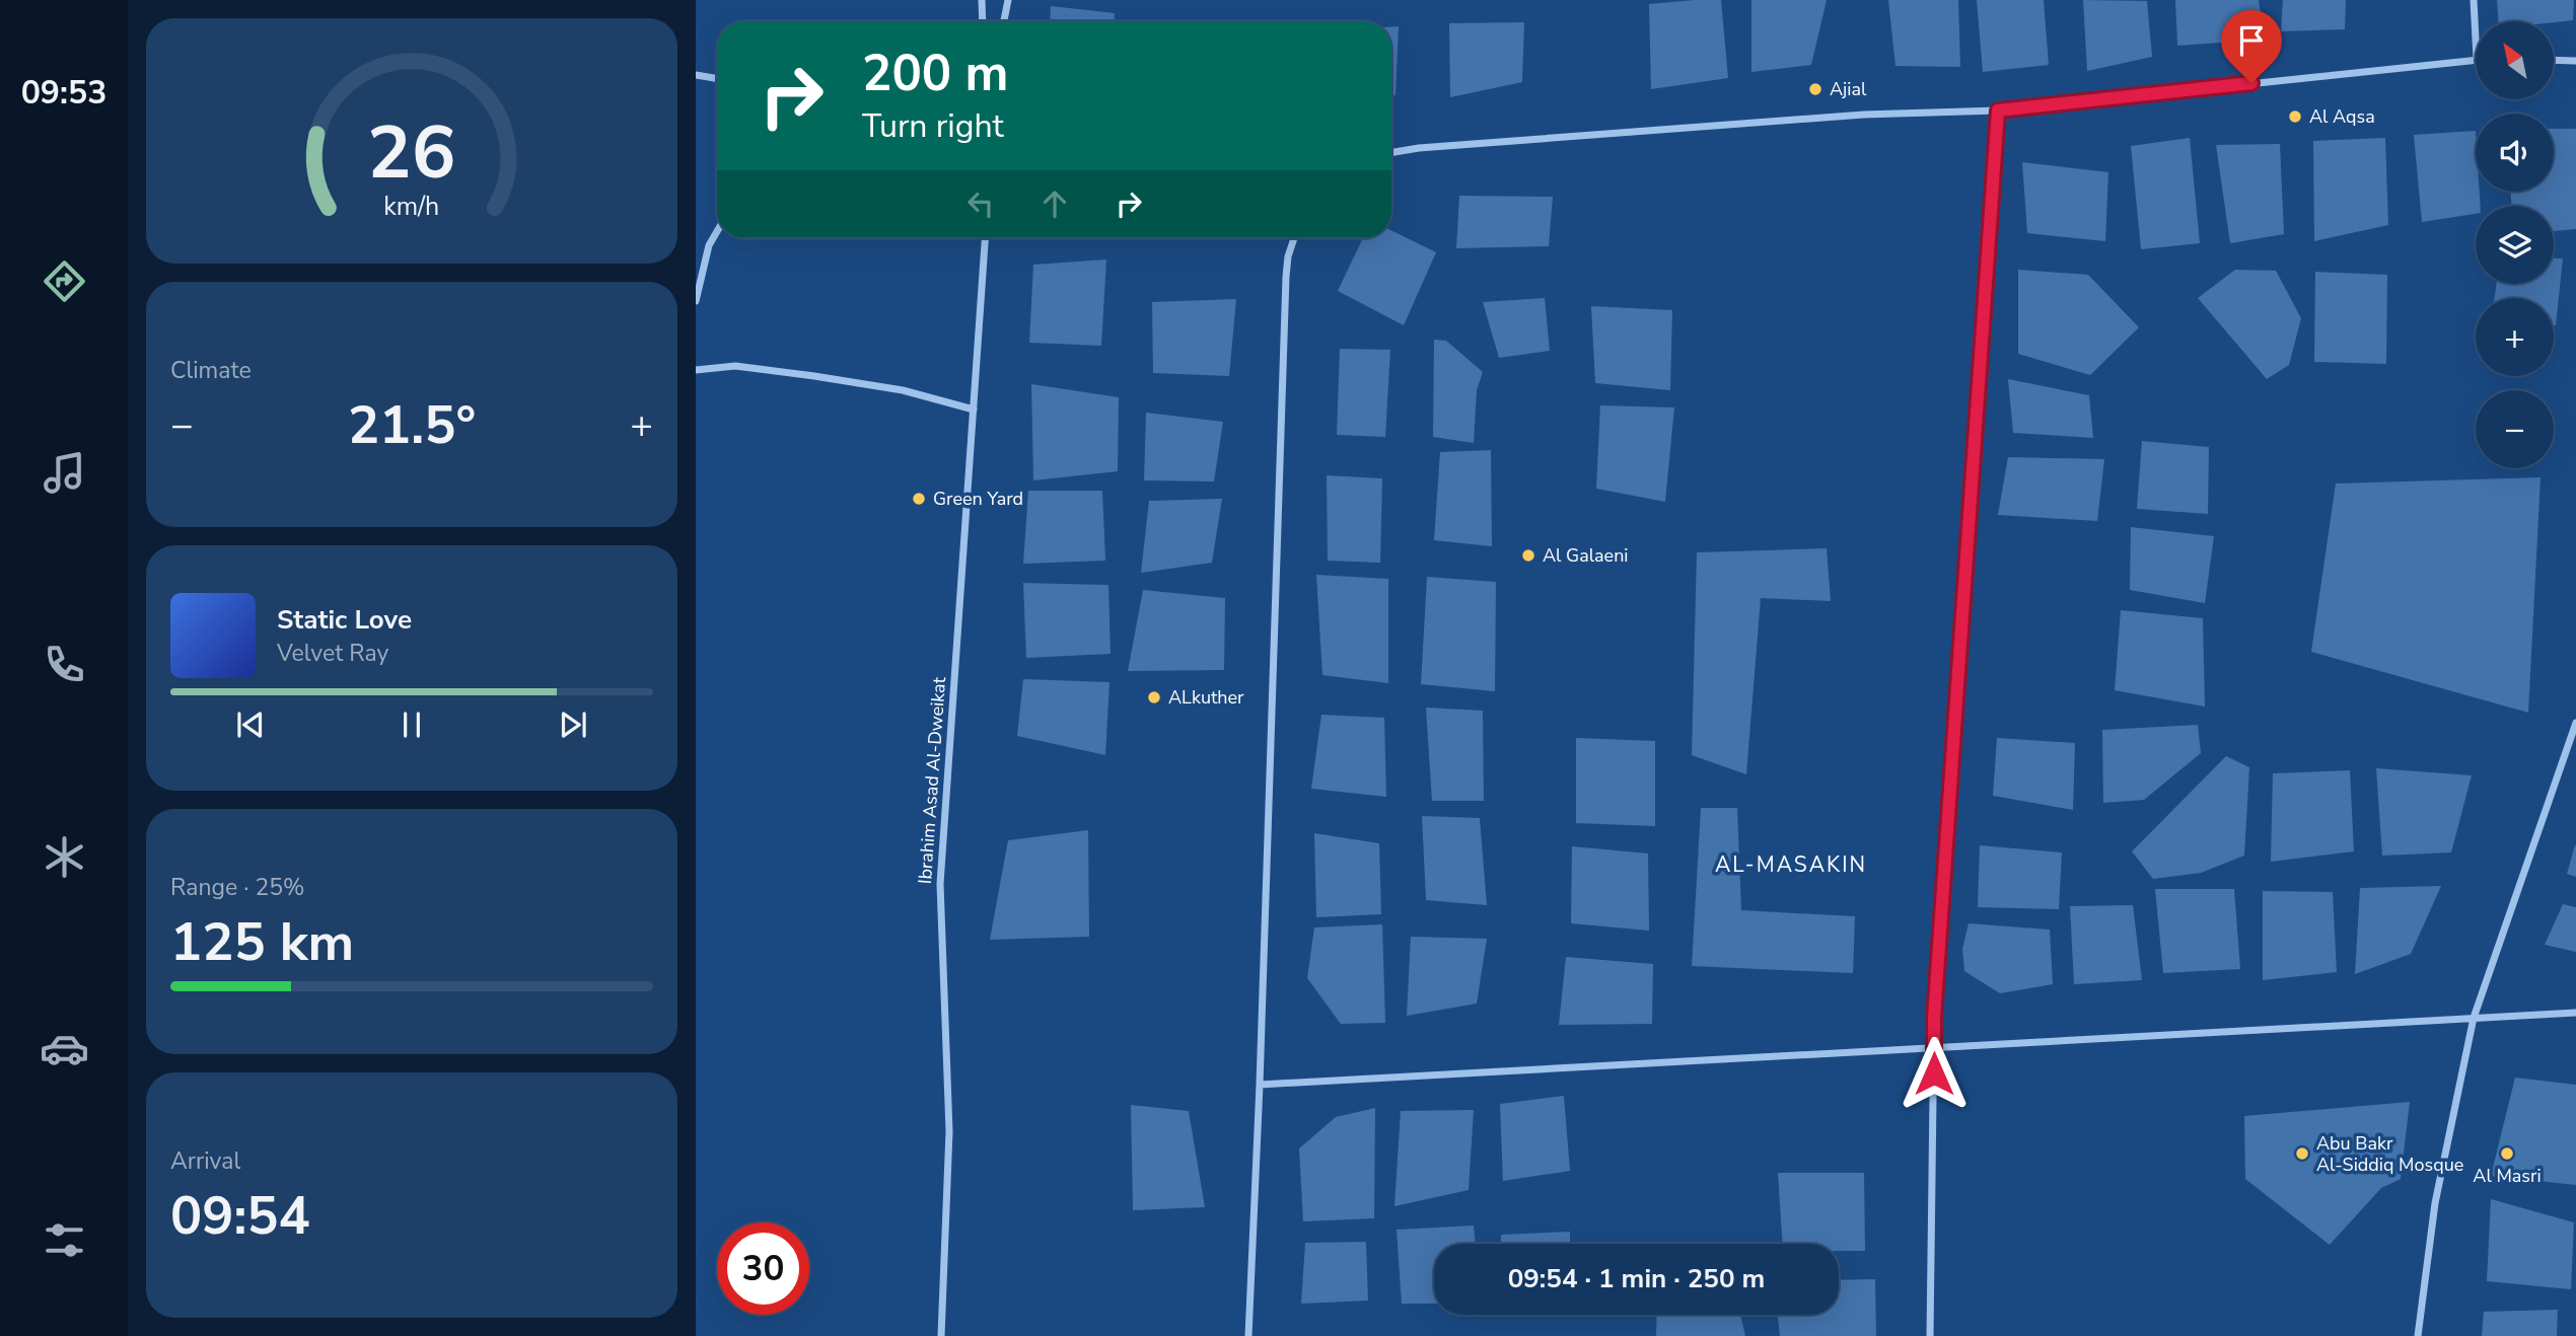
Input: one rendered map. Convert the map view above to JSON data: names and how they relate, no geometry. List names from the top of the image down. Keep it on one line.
{"streets":{"street":["Ibrahim Asad Al-Dweikat"]},"districts":["AL-MASAKIN"],"places":["Ajial","Al Aqsa","Green Yard","Al Galaeni","ALkuther","Abu Bakr Al-Siddiq Mosque","Al Masri"],"north":"top left","page":{"tabs":"09:53","map_buttons":["+","−"],"turn":["200 m","Turn right"],"tile":["Climate",["Range · 25%","125 km"],["Arrival","09:54"]],"heat":["−","21.5°","+"],"song":["Static Love","Velvet Ray"],"limit":"30","trip":"09:54 · 1 min · 250 m","gauge":["26","km/h"]}}
